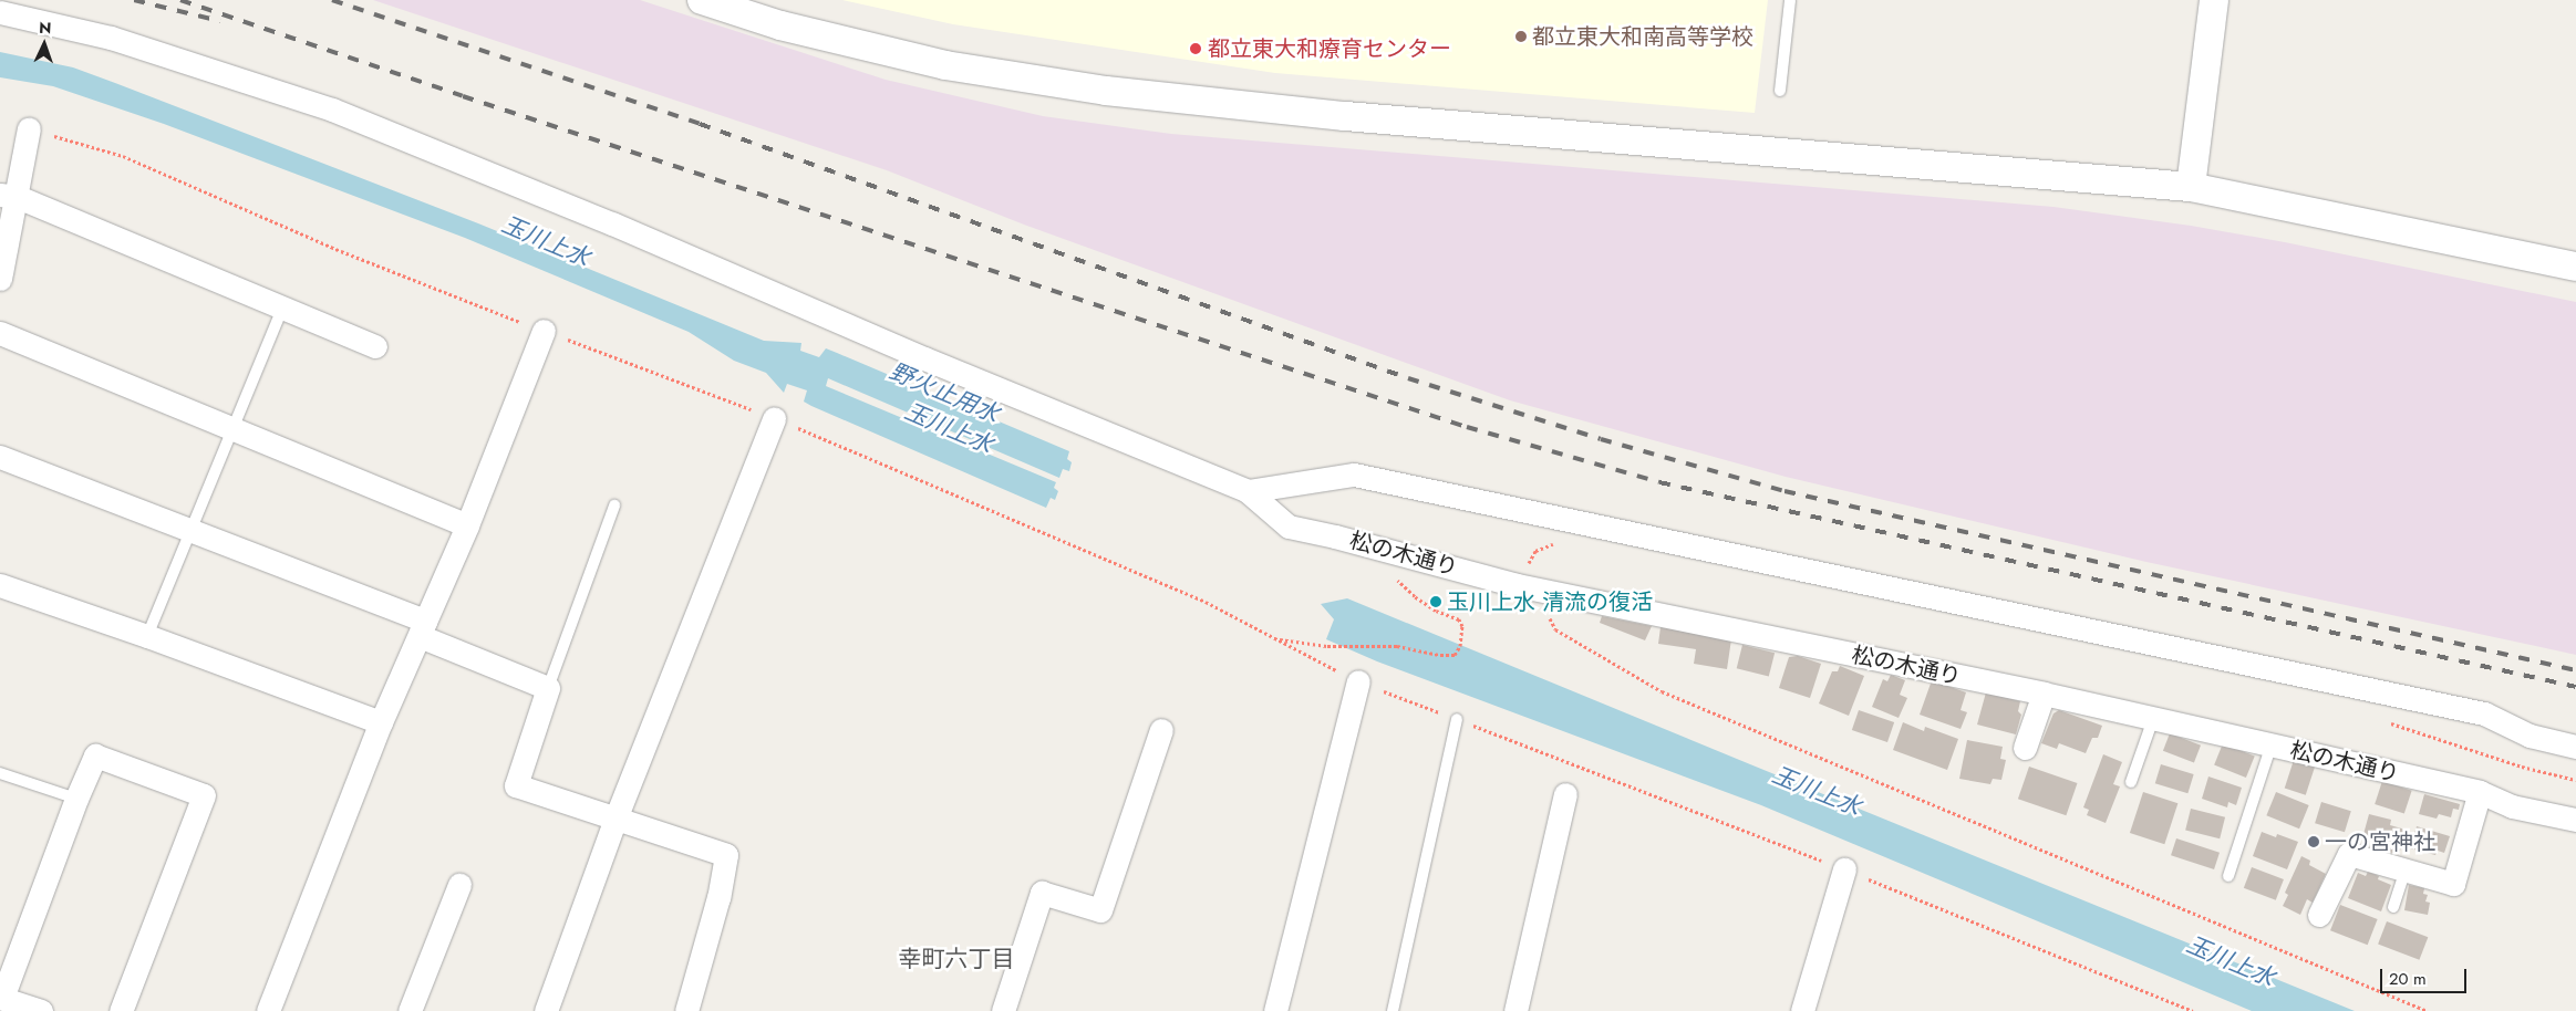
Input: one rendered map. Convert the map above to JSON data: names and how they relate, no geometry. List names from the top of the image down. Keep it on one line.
{"streets":{"street":["松の木通り"]},"districts":["幸町六丁目"],"water":["玉川上水","野火止用水"],"places":["都立東大和南高等学校","都立東大和療育センター","玉川上水 清流の復活","一の宮神社"],"scale_bar":"20 m","north":"top"}
